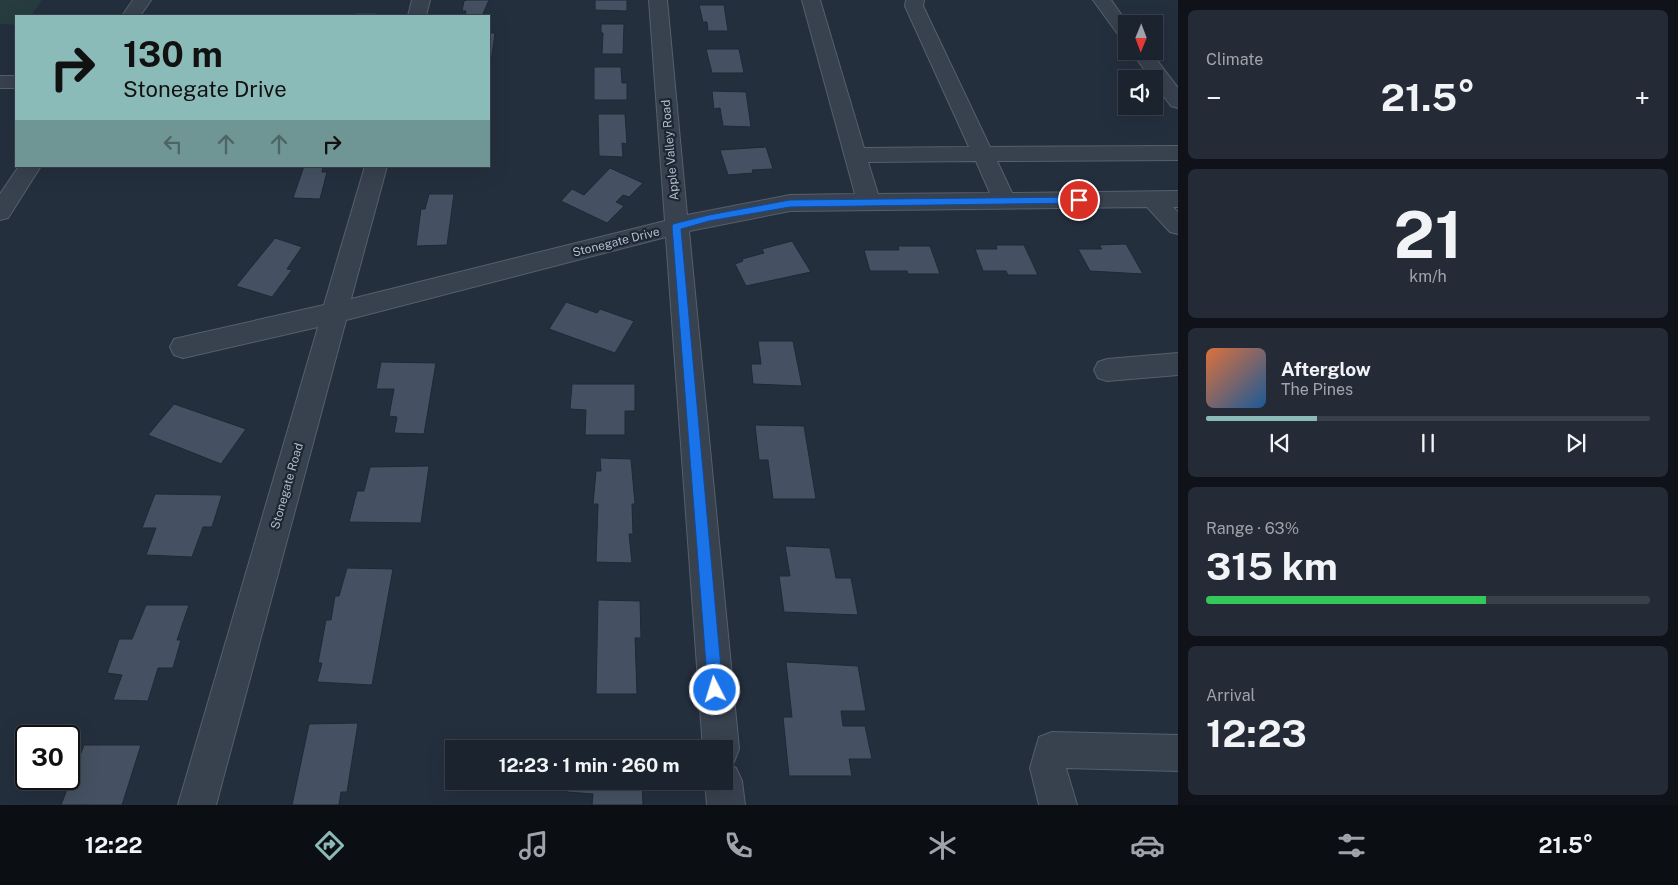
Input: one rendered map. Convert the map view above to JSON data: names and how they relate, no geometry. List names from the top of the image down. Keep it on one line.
{"streets":{"street":["Apple Valley Road","Stonegate Drive","Stonegate Road"]},"crossings":[["Apple Valley Road","Stonegate Drive"],["Stonegate Drive","Stonegate Road"]],"north":"bottom","page":{"tile":["Climate",["21","km/h"],["Range · 63%","315 km"],["Arrival","12:23"]],"turn":["130 m","Stonegate Drive"],"heat":["−","21.5°","+"],"song":["Afterglow","The Pines"],"limit":"30","trip":"12:23 · 1 min · 260 m","tabs":["12:22","21.5°"]}}
